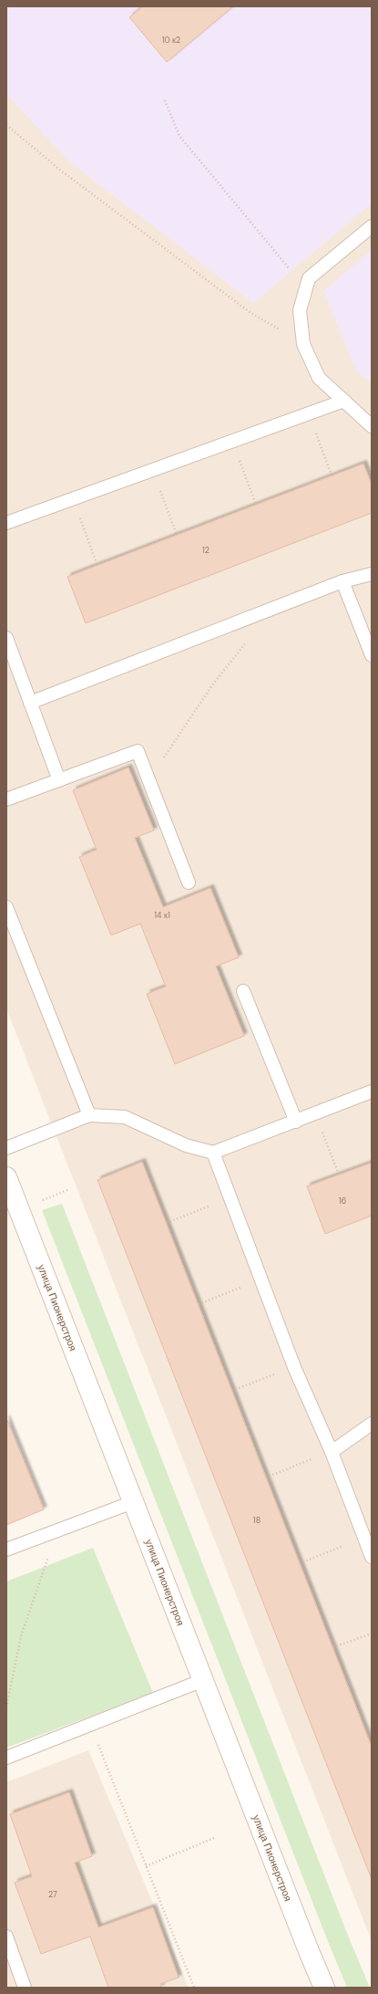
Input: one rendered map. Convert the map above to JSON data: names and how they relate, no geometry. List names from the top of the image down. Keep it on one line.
{"streets":{"street":["улица Пионерстроя"]},"house_numbers":["10 к2","12","14 к1","16","18","27"]}
